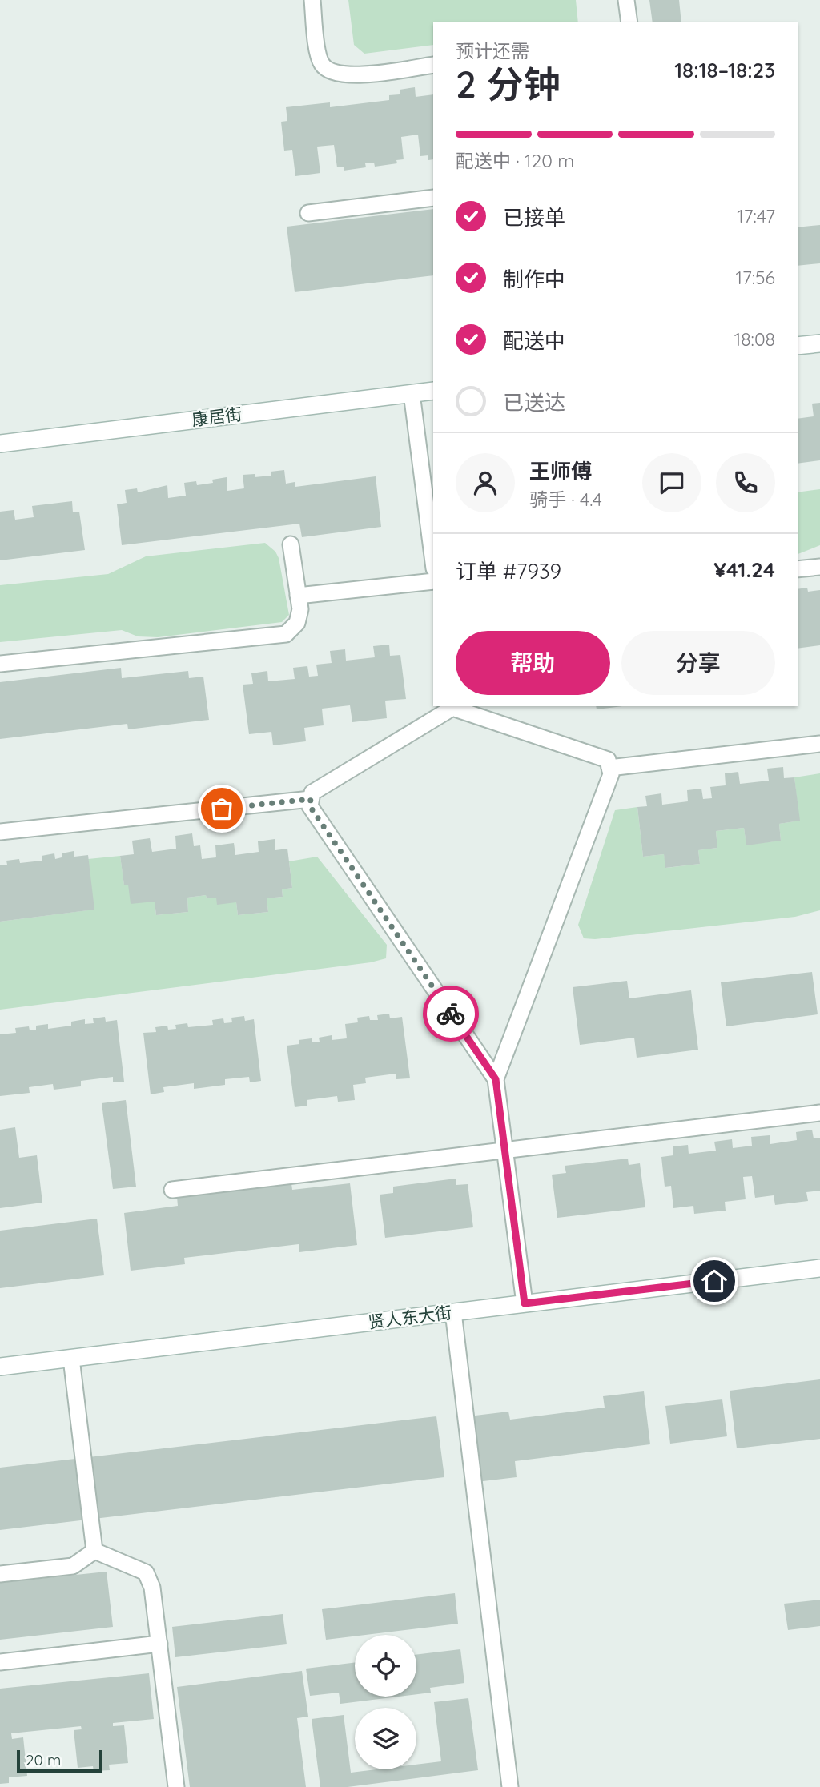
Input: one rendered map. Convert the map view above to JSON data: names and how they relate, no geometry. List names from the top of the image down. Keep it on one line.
{"streets":{"street":["康居街","贤人东大街"]},"scale_bar":"20 m","page":{"heading":["2 分钟","预计还需","18:18–18:23"],"panel":["王师傅","骑手 · 4.4","订单 #7939","¥41.24"],"bar":"配送中 · 120 m","list":[["已接单","17:47"],["制作中","17:56"],["配送中","18:08"],"已送达"],"buttons":["帮助","分享"],"scale":"20 m"}}
